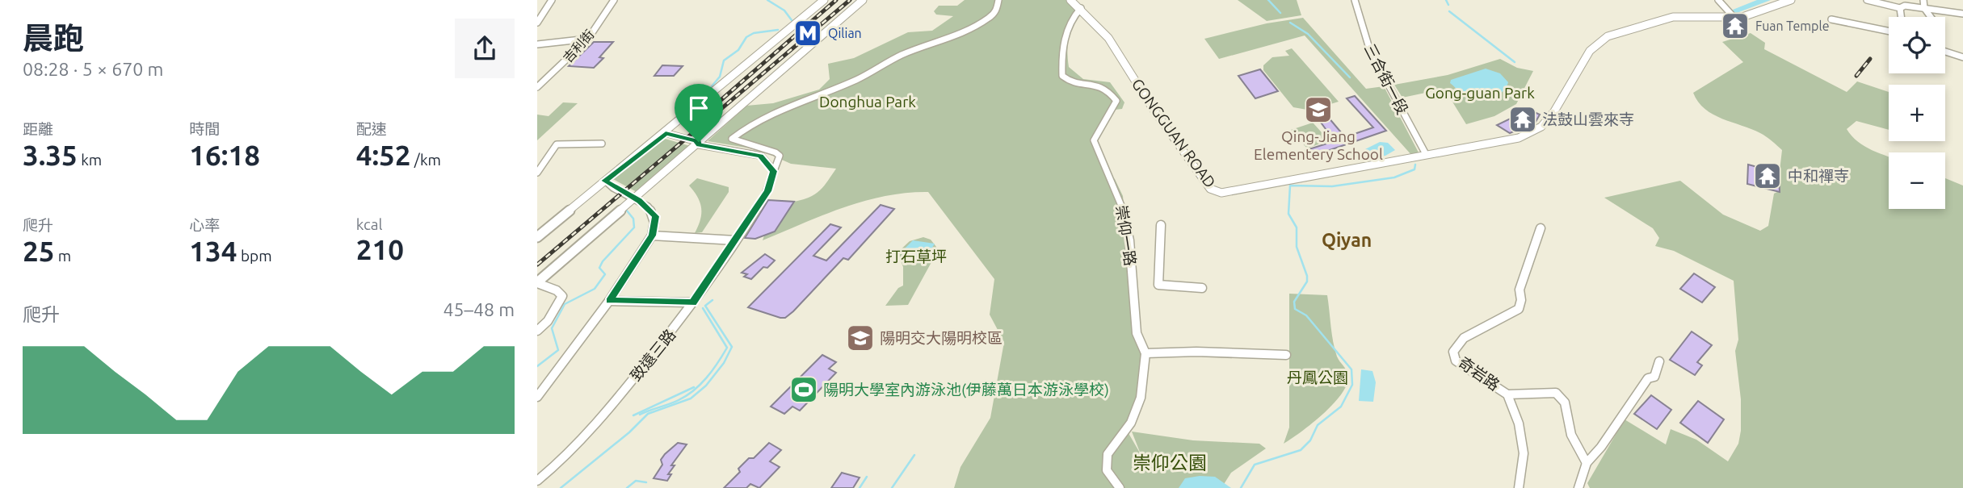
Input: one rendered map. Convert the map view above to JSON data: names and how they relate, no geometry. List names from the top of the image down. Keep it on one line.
{"streets":{"street":["吉利街","三合街一段","GONGGUAN ROAD","崇仰一路","致遠三路","奇岩路"]},"crossings":[["三合街一段","GONGGUAN ROAD"],["GONGGUAN ROAD","崇仰一路"]],"districts":["Qiyan"],"parks":["Gong-guan Park","Donghua Park","打石草坪","丹鳳公園","崇仰公園"],"places":{"temple":["Fuan Temple","法鼓山雲來寺","中和禪寺"],"metro station":["Qilian"],"school or university":["Qing-Jiang Elementery School","陽明交大陽明校區"],"sports":["陽明大學室內游泳池(伊藤萬日本游泳學校)"]},"page":{"heading":["晨跑","08:28 · 5 × 670 m"],"map_buttons":["+","−"],"stats":[["距離","3.35 km"],["時間","16:18"],["配速","4:52 /km"],["爬升","25 m"],["心率","134 bpm"],["kcal","210"]],"chart":["爬升","45–48 m"]}}
